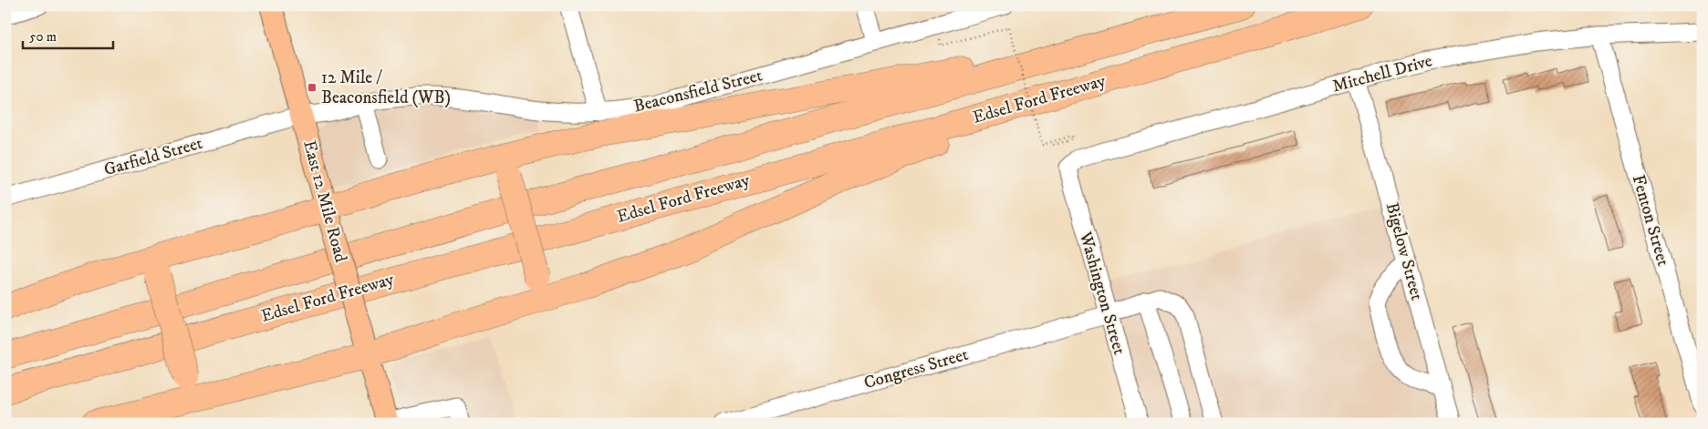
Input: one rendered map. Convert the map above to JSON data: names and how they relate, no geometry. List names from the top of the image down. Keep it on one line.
{"streets":{"highway":["Edsel Ford Freeway"],"main road":["East 12 Mile Road"],"street":["Mitchell Drive","Beaconsfield Street","Garfield Street","Fenton Street","Bigelow Street","Washington Street","Congress Street"]},"crossings":[["Mitchell Drive","Fenton Street"],["Mitchell Drive","Bigelow Street"],["Mitchell Drive","Washington Street"],["Beaconsfield Street","Garfield Street"],["Beaconsfield Street","East 12 Mile Road"],["Garfield Street","East 12 Mile Road"],["Washington Street","Congress Street"]],"places":{"transit":["12 Mile / Beaconsfield (WB)"]},"scale_bar":"50 m"}
